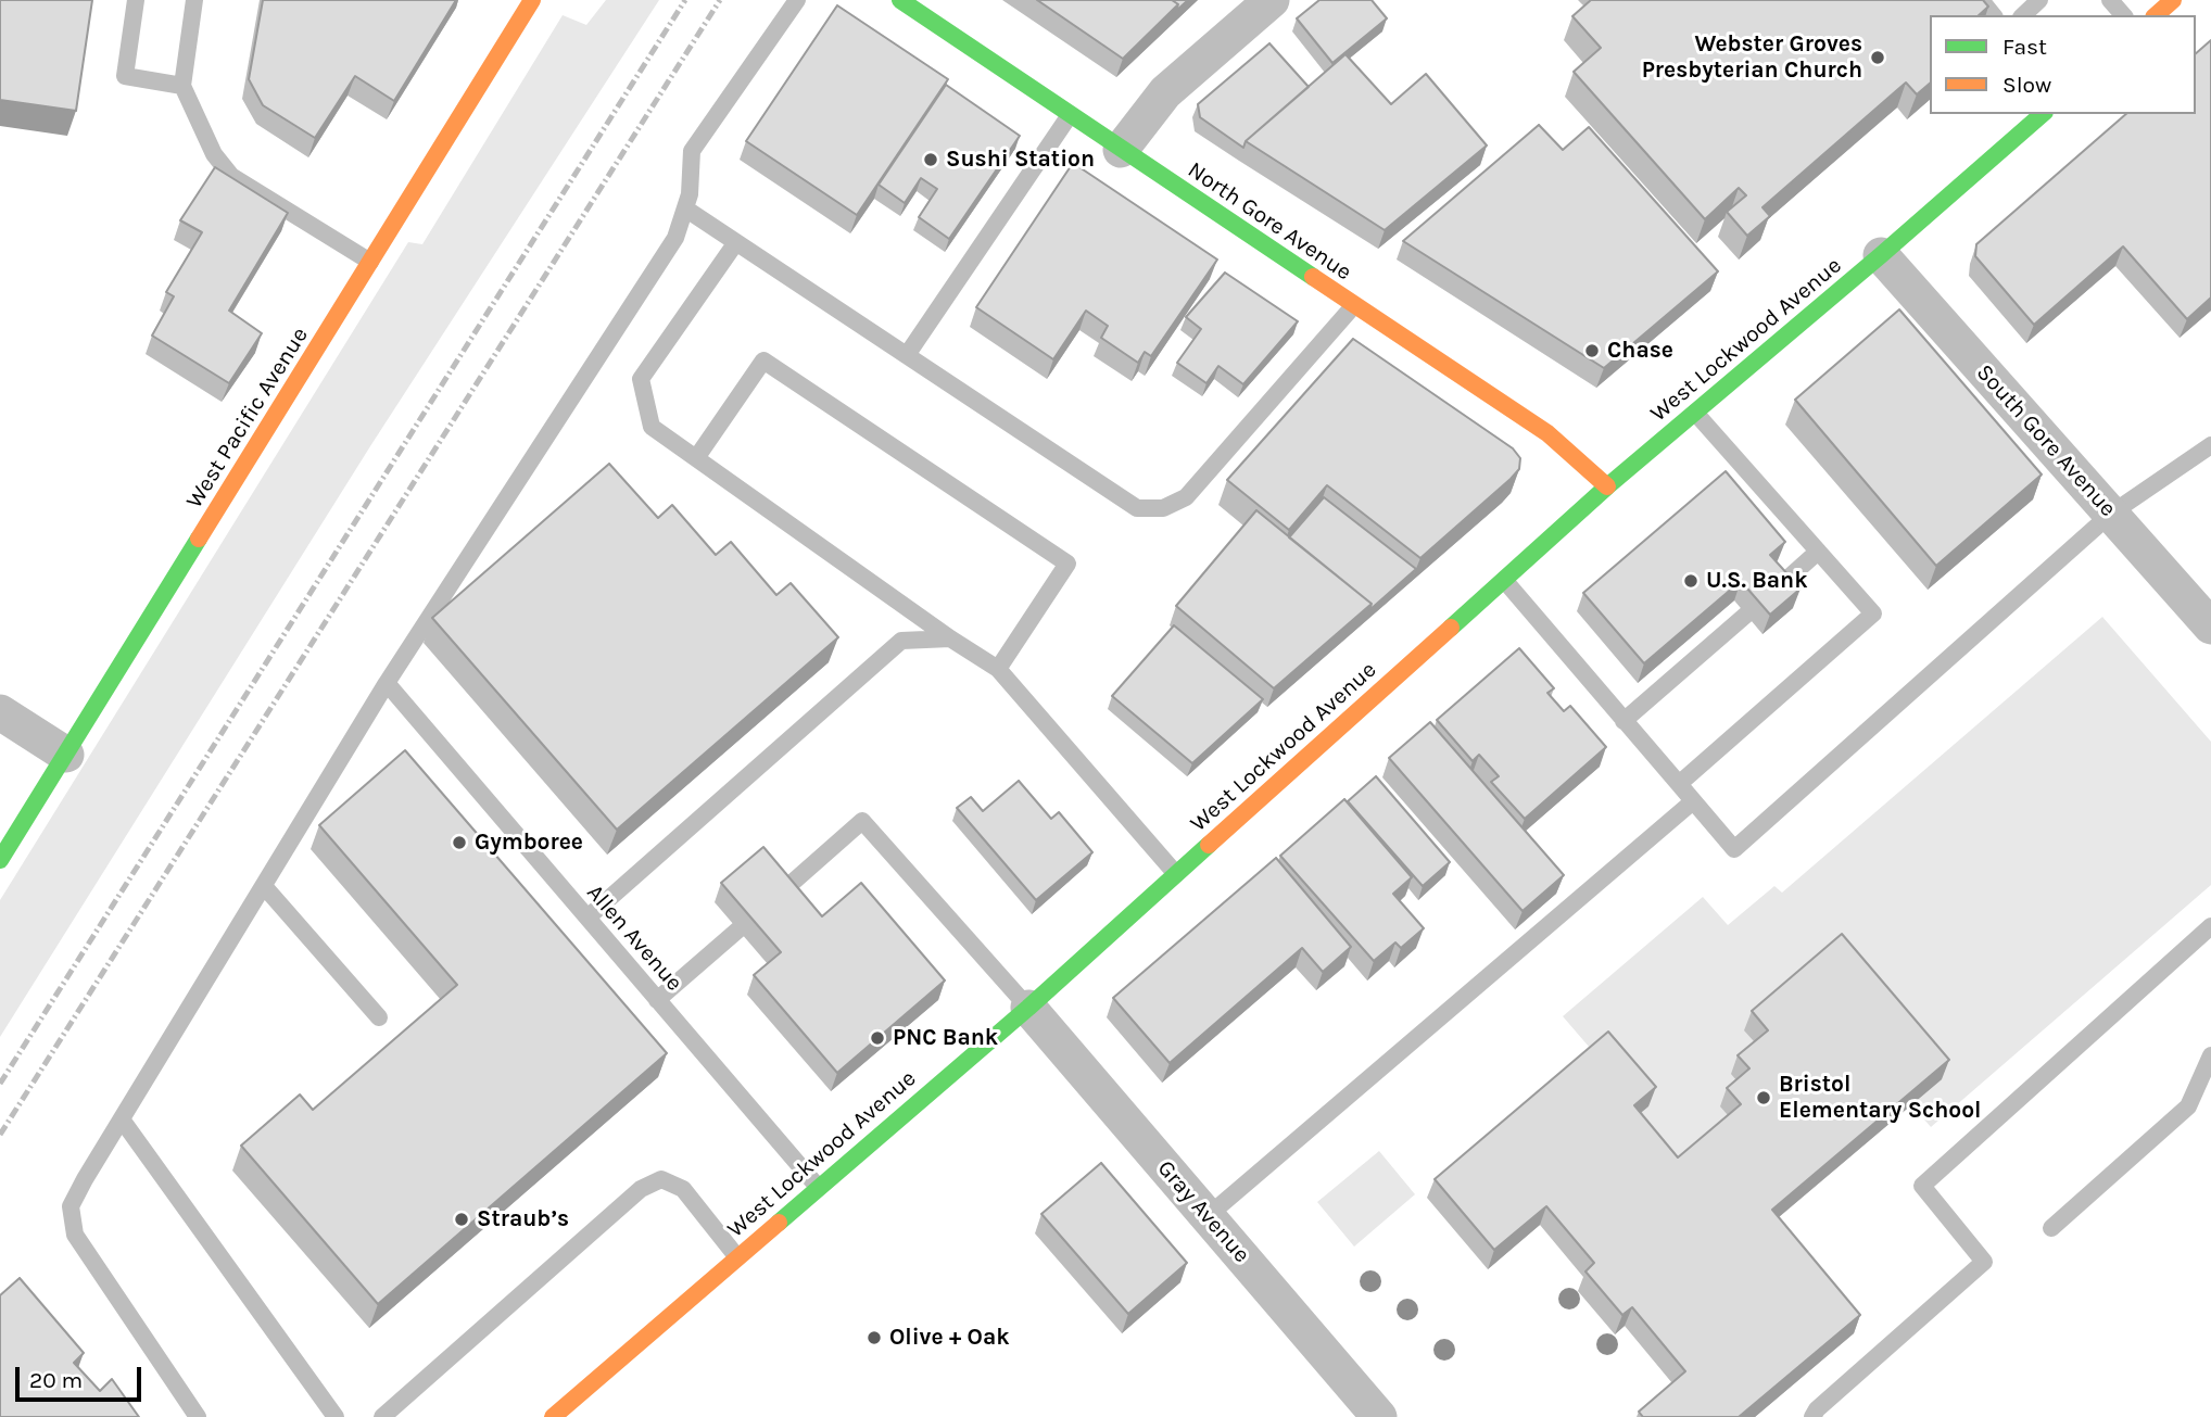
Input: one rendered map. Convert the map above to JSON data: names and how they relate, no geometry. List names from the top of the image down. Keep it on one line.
{"streets":{"main road":["North Gore Avenue","West Lockwood Avenue","West Pacific Avenue"],"street":["South Gore Avenue","Gray Avenue"],"lane":["Allen Avenue"]},"crossings":[["North Gore Avenue","West Lockwood Avenue"],["West Lockwood Avenue","South Gore Avenue"],["West Lockwood Avenue","Allen Avenue"],["West Lockwood Avenue","Gray Avenue"]],"places":["Webster Groves Presbyterian Church","Sushi Station","Chase","U.S. Bank","Gymboree","PNC Bank","Bristol Elementary School","Straub’s","Olive + Oak"],"legend":["Fast","Slow"],"scale_bar":"20 m"}
